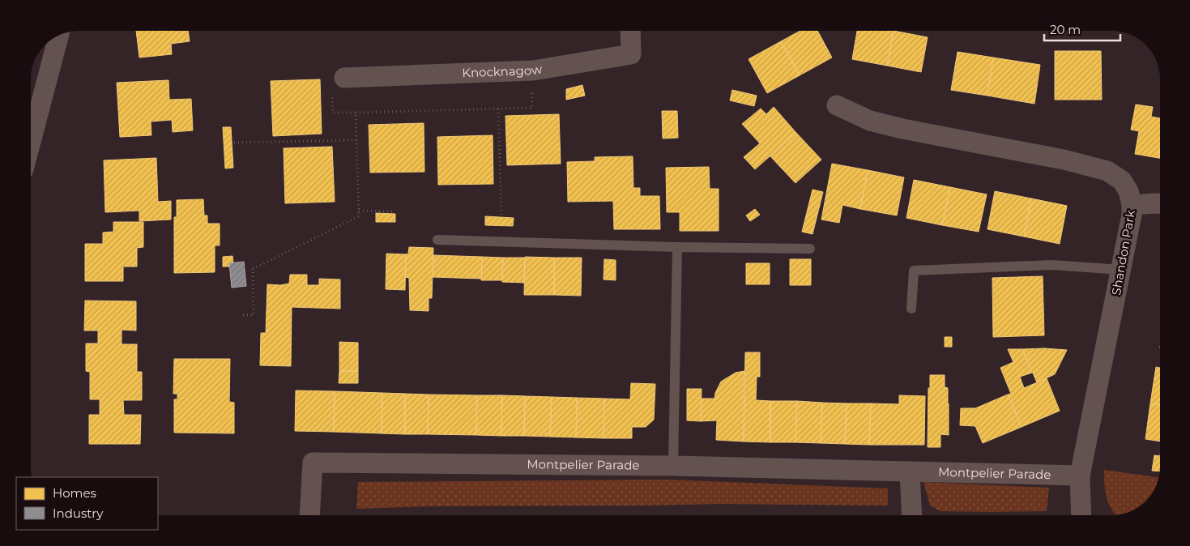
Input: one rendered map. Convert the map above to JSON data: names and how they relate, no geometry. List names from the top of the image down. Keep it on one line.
{"streets":{"street":["Knocknagow","Shandon Park","Montpelier Parade"]},"crossings":[["Shandon Park","Montpelier Parade"]],"legend":["Homes","Industry"],"scale_bar":"20 m"}
